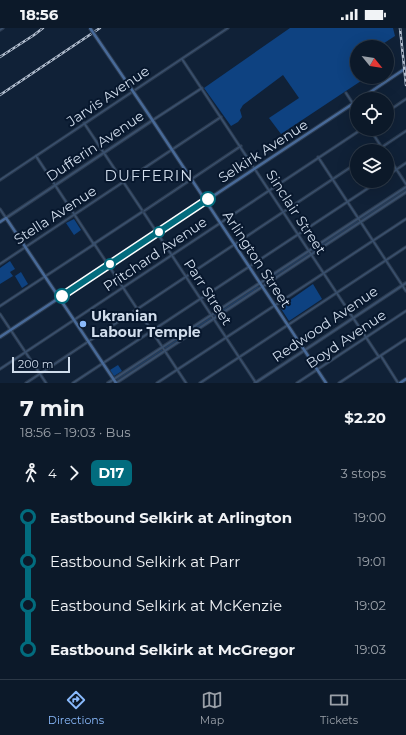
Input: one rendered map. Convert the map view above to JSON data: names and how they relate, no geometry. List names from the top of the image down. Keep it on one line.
{"streets":{"main road":["Dufferin Avenue","Selkirk Avenue","Arlington Street"],"street":["Jarvis Avenue","Sinclair Street","Stella Avenue","Pritchard Avenue","Parr Street","Redwood Avenue","Boyd Avenue"]},"crossings":[["Jarvis Avenue","Sinclair Street"],["Jarvis Avenue","Parr Street"],["Dufferin Avenue","Sinclair Street"],["Dufferin Avenue","Arlington Street"],["Dufferin Avenue","Parr Street"],["Selkirk Avenue","Sinclair Street"],["Selkirk Avenue","Arlington Street"],["Selkirk Avenue","Parr Street"],["Sinclair Street","Stella Avenue"],["Sinclair Street","Pritchard Avenue"],["Sinclair Street","Redwood Avenue"],["Sinclair Street","Boyd Avenue"],["Stella Avenue","Arlington Street"],["Stella Avenue","Parr Street"],["Pritchard Avenue","Arlington Street"],["Pritchard Avenue","Parr Street"],["Arlington Street","Redwood Avenue"],["Arlington Street","Boyd Avenue"],["Parr Street","Redwood Avenue"]],"districts":["DUFFERIN"],"places":["Ukranian Labour Temple"],"lines":["bus line D17"],"scale_bar":"200 m","north":"bottom right","page":{"status":"18:56","scale":"200 m","heading":["7 min","18:56 – 19:03 · Bus","$2.20"],"legs":["4","D17","3 stops"],"list":[{"name":"Eastbound Selkirk at Arlington","value":"19:00"},{"name":"Eastbound Selkirk at Parr","value":"19:01"},{"name":"Eastbound Selkirk at McKenzie","value":"19:02"},{"name":"Eastbound Selkirk at McGregor","value":"19:03"}],"tabs":["Directions","Map","Tickets"]}}
